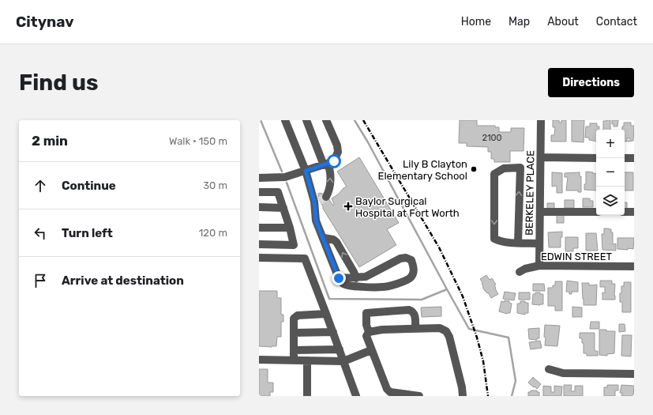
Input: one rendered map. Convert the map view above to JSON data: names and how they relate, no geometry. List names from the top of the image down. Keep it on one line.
{"streets":{"street":["BERKELEY PLACE","EDWIN STREET"]},"crossings":[["BERKELEY PLACE","EDWIN STREET"]],"places":{"other":["Lily B Clayton Elementary School"],"health":["Baylor Surgical Hospital at Fort Worth"]},"house_numbers":["2100"],"page":{"header":"Citynav","nav":["Home","Map","About","Contact"],"buttons":"Directions","title":"Find us","heading":["2 min","Walk · 150 m"],"map_buttons":["+","−"],"list":[["Continue","30 m"],["Turn left","120 m"],"Arrive at destination"]}}
